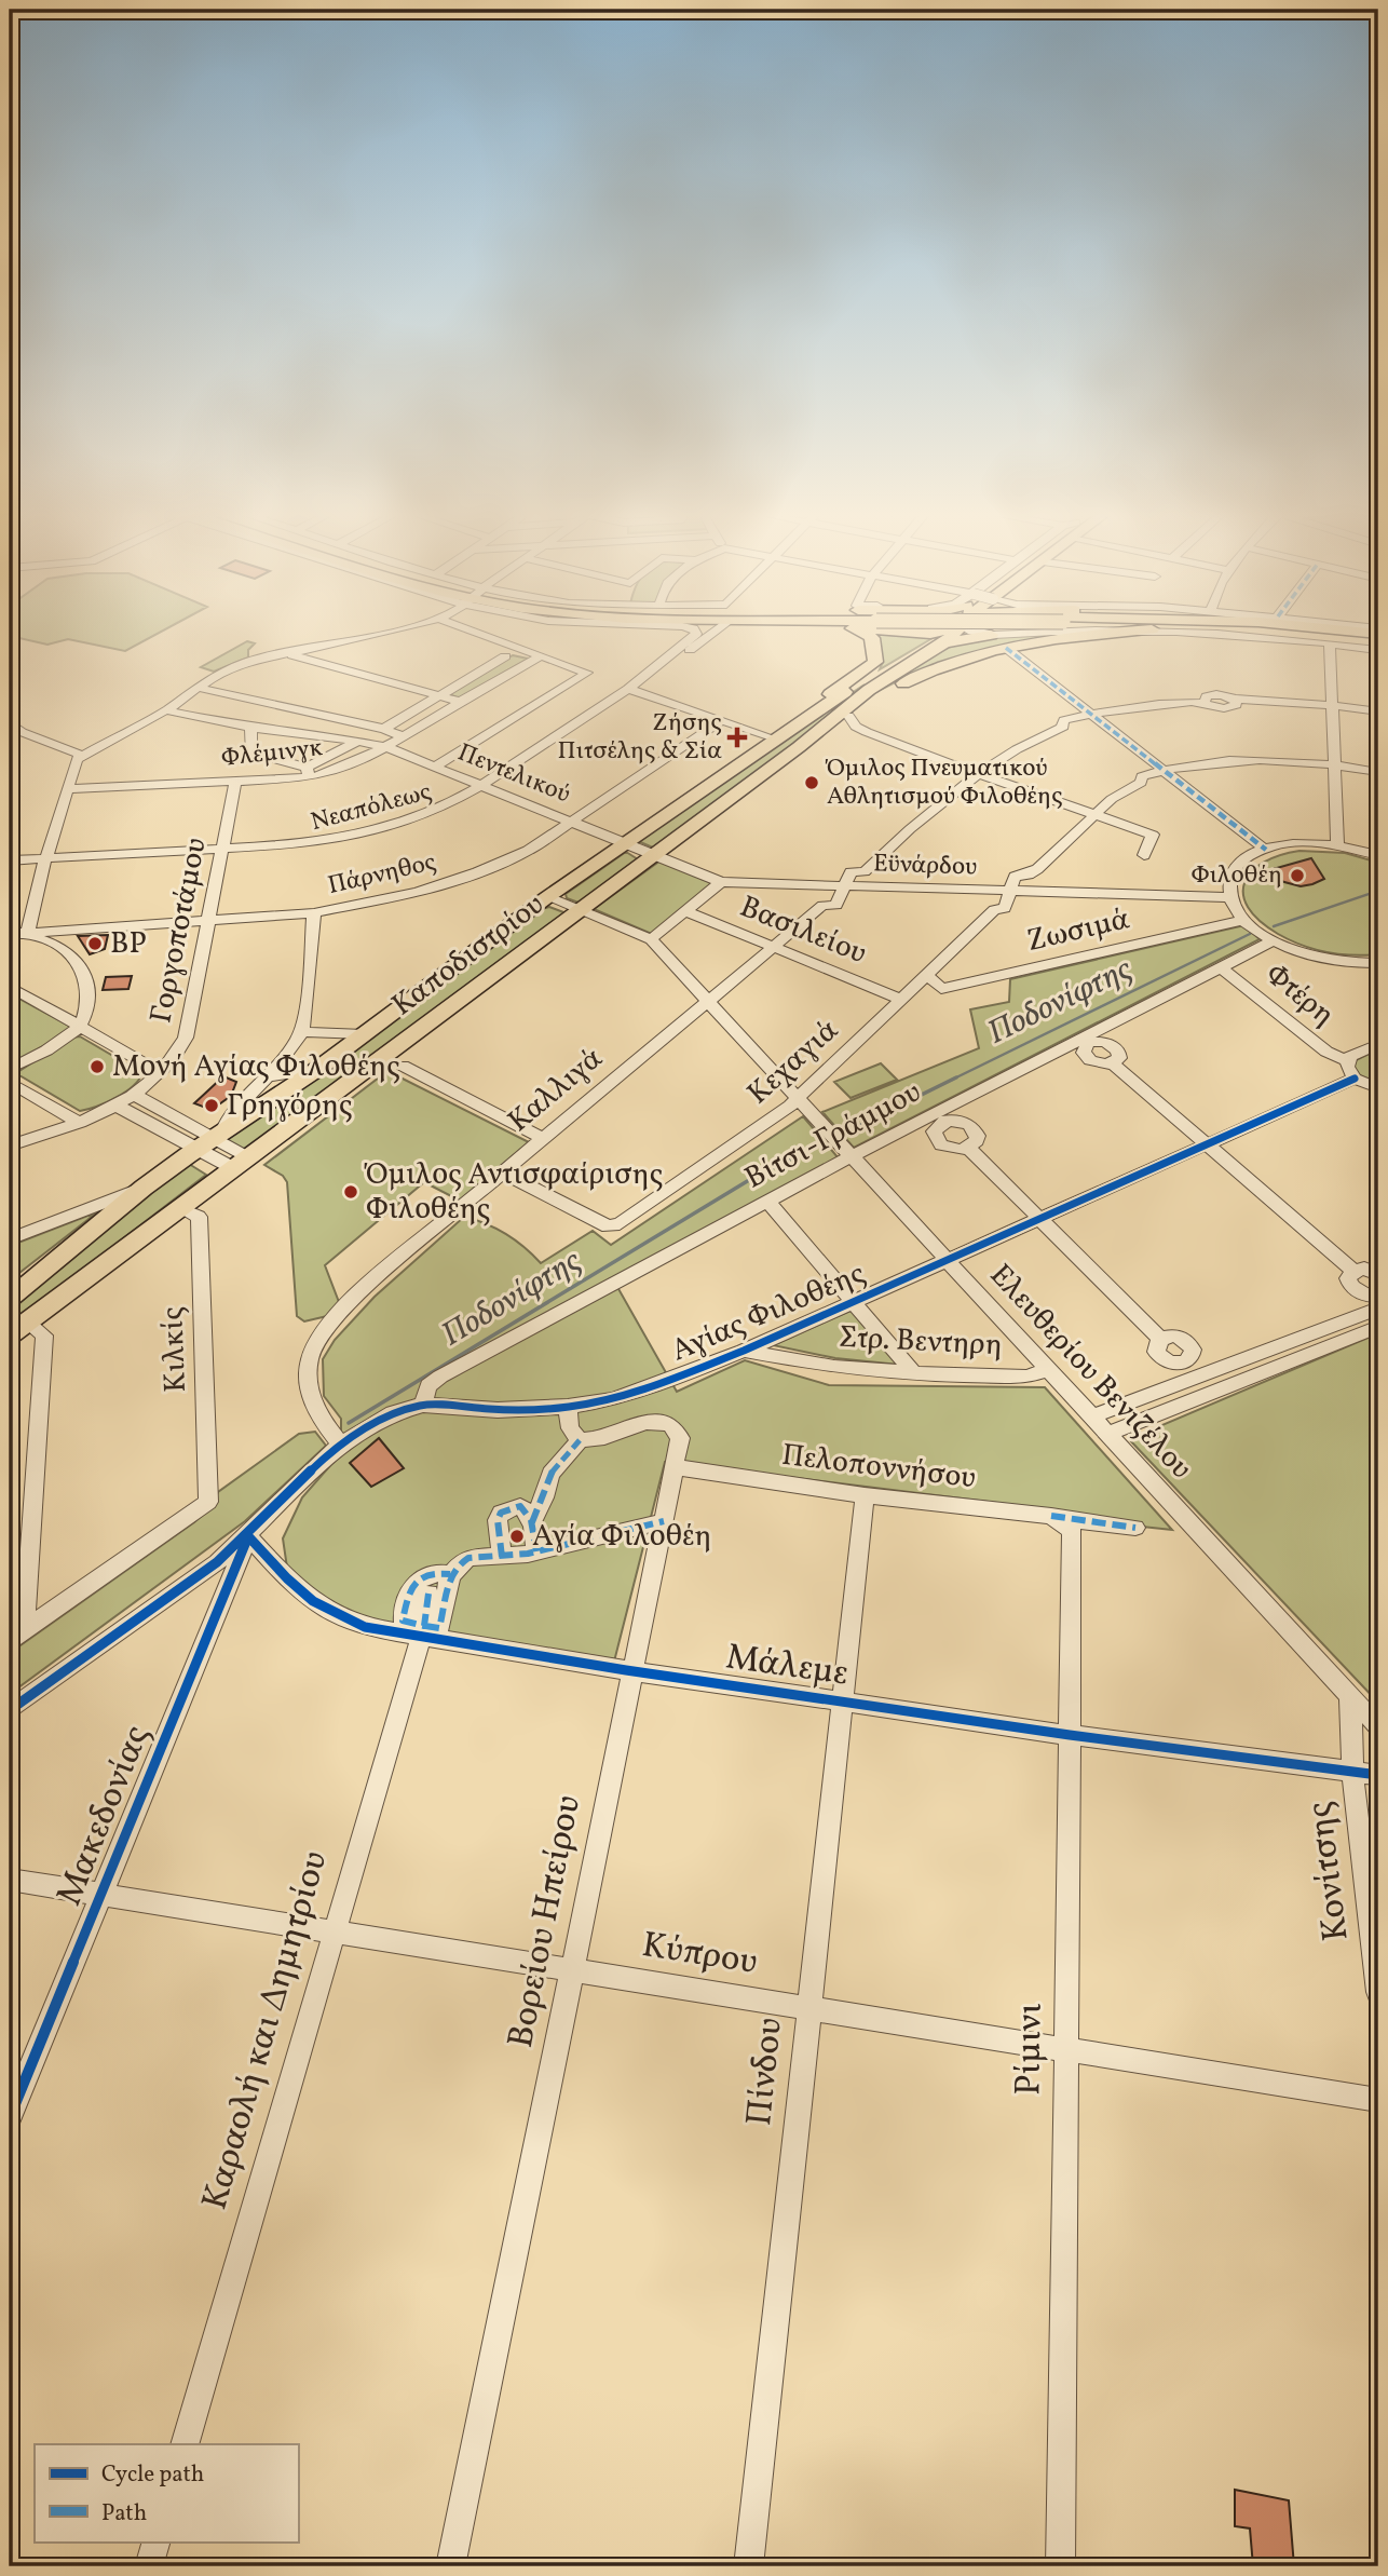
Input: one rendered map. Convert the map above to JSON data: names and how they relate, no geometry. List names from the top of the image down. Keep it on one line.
{"streets":{"main road":["Καποδιστρίου"],"street":["Φλέμινγκ","Πεντελικού","Νεαπόλεως","Εϋνάρδου","Πάρνηθος","Γοργοποτάμου","Βασιλείου","Ζωσιμά","Φτέρη","Κεχαγιά","Καλλιγά","Βίτσι-Γράμμου","Αγίας Φιλοθέης","Στρ. Βεντηρη","Κιλκίς","Ελευθερίου Βενιζέλου","Πελοποννήσου","Μάλεμε","Μακεδονίας","Κονίτσης","Βορείου Ηπείρου","Κύπρου","Καραολή και Δημητρίου","Ρίμινι","Πίνδου"]},"crossings":[["Φλέμινγκ","Πεντελικού"],["Φλέμινγκ","Γοργοποτάμου"],["Πεντελικού","Νεαπόλεως"],["Πεντελικού","Εϋνάρδου"],["Πεντελικού","Πάρνηθος"],["Πεντελικού","Καποδιστρίου"],["Νεαπόλεως","Γοργοποτάμου"],["Εϋνάρδου","Καποδιστρίου"],["Εϋνάρδου","Κεχαγιά"],["Εϋνάρδου","Καλλιγά"],["Πάρνηθος","Γοργοποτάμου"],["Βασιλείου","Κεχαγιά"],["Βασιλείου","Καλλιγά"],["Ζωσιμά","Κεχαγιά"],["Καποδιστρίου","Κιλκίς"],["Καποδιστρίου","Ελευθερίου Βενιζέλου"],["Φτέρη","Βίτσι-Γράμμου"],["Κεχαγιά","Καλλιγά"],["Κεχαγιά","Ελευθερίου Βενιζέλου"],["Καλλιγά","Αγίας Φιλοθέης"],["Καλλιγά","Ελευθερίου Βενιζέλου"],["Βίτσι-Γράμμου","Αγίας Φιλοθέης"],["Βίτσι-Γράμμου","Ελευθερίου Βενιζέλου"],["Αγίας Φιλοθέης","Στρ. Βεντηρη"],["Αγίας Φιλοθέης","Ελευθερίου Βενιζέλου"],["Αγίας Φιλοθέης","Μάλεμε"],["Αγίας Φιλοθέης","Μακεδονίας"],["Στρ. Βεντηρη","Ελευθερίου Βενιζέλου"],["Ελευθερίου Βενιζέλου","Κονίτσης"],["Πελοποννήσου","Βορείου Ηπείρου"],["Πελοποννήσου","Ρίμινι"],["Πελοποννήσου","Πίνδου"],["Μάλεμε","Μακεδονίας"],["Μάλεμε","Κονίτσης"],["Μάλεμε","Βορείου Ηπείρου"],["Μάλεμε","Καραολή και Δημητρίου"],["Μάλεμε","Ρίμινι"],["Μάλεμε","Πίνδου"],["Μακεδονίας","Κύπρου"],["Βορείου Ηπείρου","Κύπρου"],["Κύπρου","Καραολή και Δημητρίου"],["Κύπρου","Ρίμινι"],["Κύπρου","Πίνδου"]],"water":["Ποδονίφτης"],"places":{"health":["Ζήσης Πιτσέλης & Σία"],"other":["Όμιλος Πνευματικού Αθλητισμού Φιλοθέης","Φιλοθέη","BP","Μονή Αγίας Φιλοθέης","Γρηγόρης","Όμιλος Αντισφαίρισης Φιλοθέης","Αγία Φιλοθέη"]},"legend":["Cycle path","Path"]}
